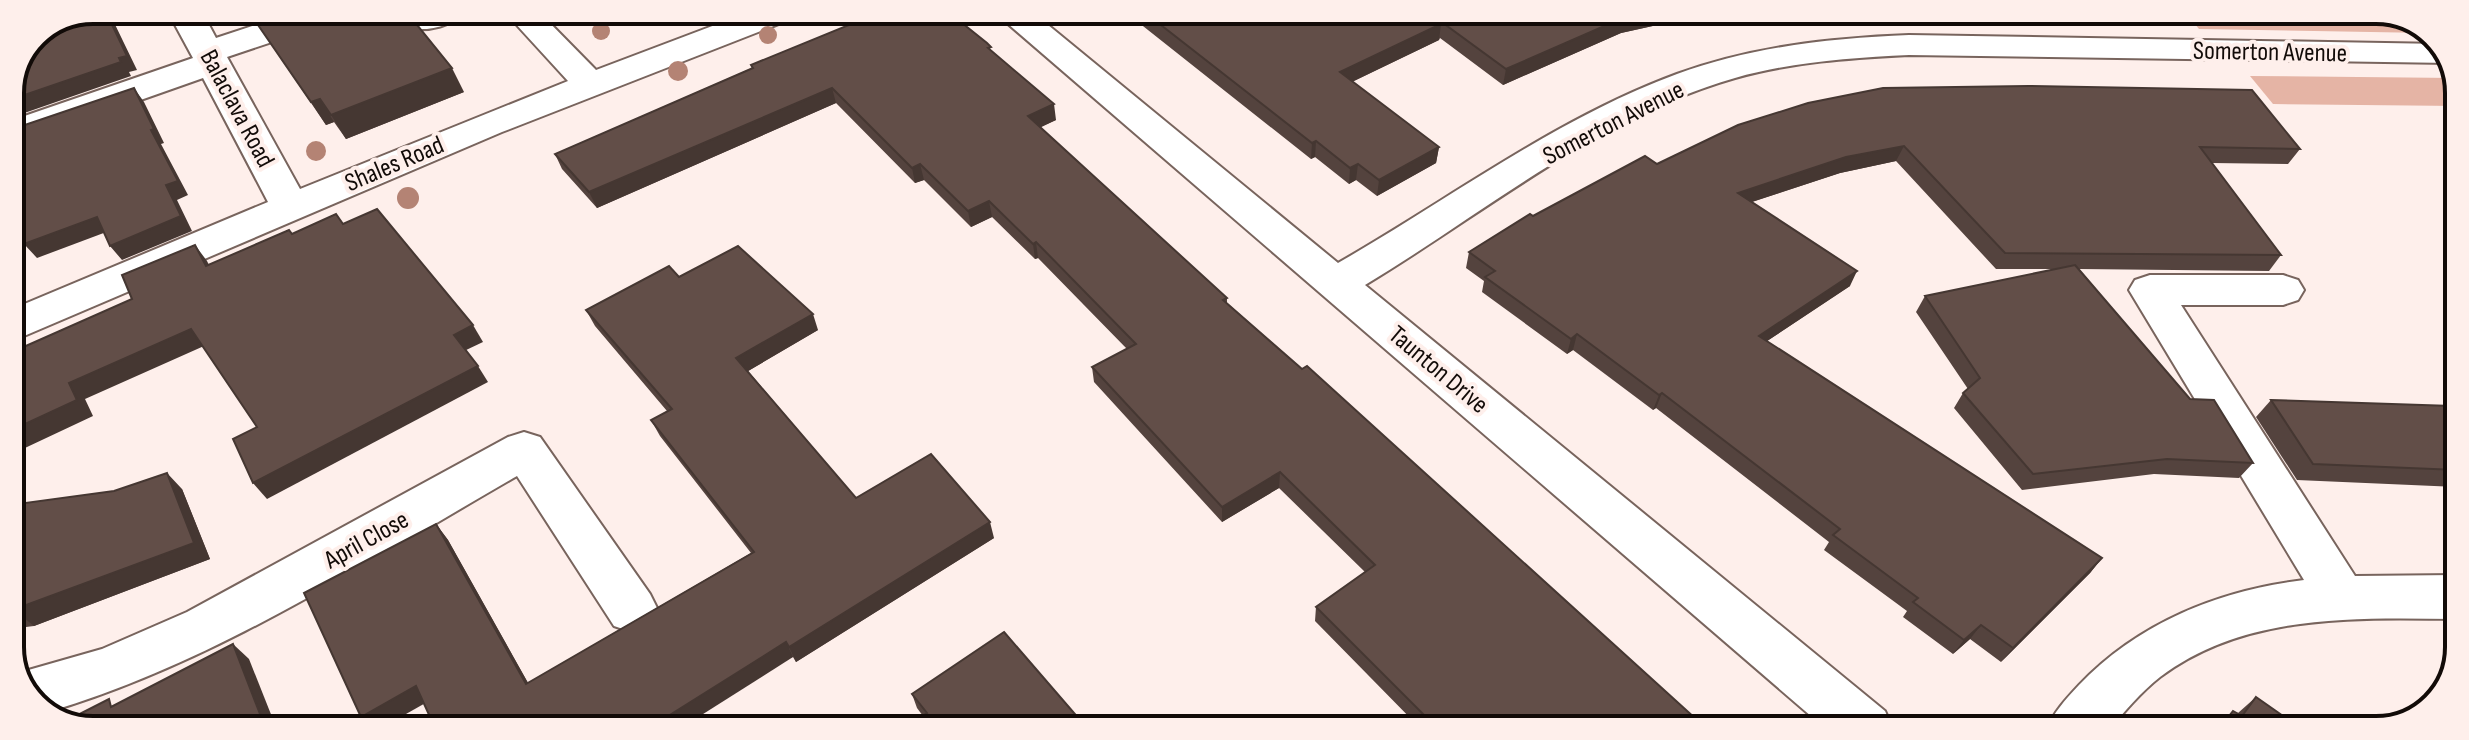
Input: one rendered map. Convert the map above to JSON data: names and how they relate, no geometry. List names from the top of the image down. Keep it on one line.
{"streets":{"street":["Somerton Avenue","Balaclava Road","Shales Road","Taunton Drive","April Close"]},"crossings":[["Somerton Avenue","Taunton Drive"],["Balaclava Road","Shales Road"]]}
